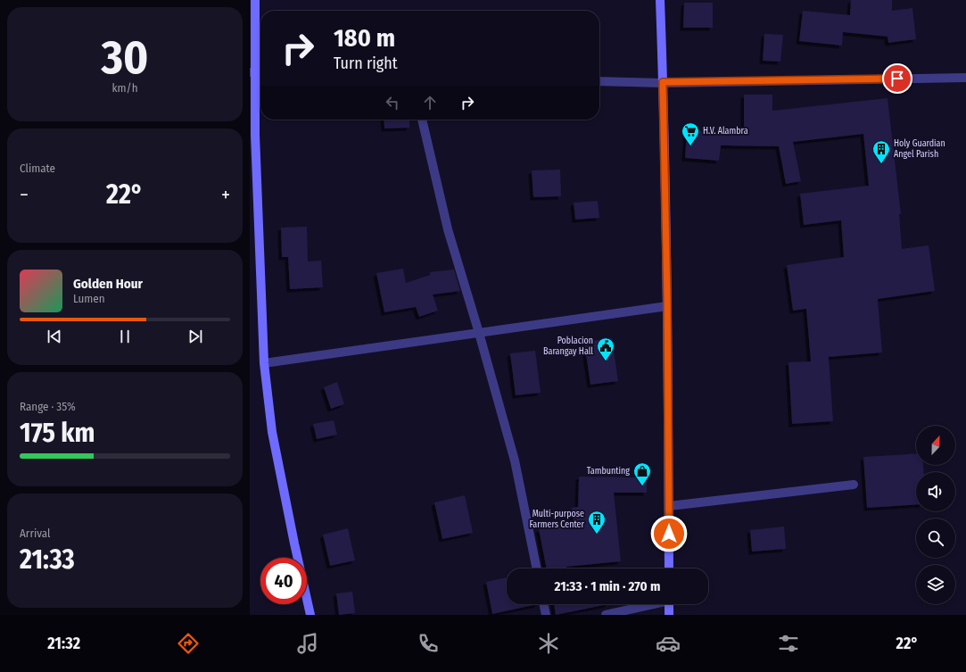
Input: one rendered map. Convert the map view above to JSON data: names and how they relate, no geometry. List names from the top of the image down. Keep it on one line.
{"places":{"supermarket":["H.V. Alambra"],"building":["Holy Guardian Angel Parish","Multi-purpose Farmers Center"],"public building":["Poblacion Barangay Hall"],"shop":["Tambunting"]},"north":"top","page":{"tile":[["30","km/h"],"Climate",["Range · 35%","175 km"],["Arrival","21:33"]],"turn":["180 m","Turn right"],"heat":["−","22°","+"],"song":["Golden Hour","Lumen"],"limit":"40","trip":"21:33 · 1 min · 270 m","tabs":["21:32","22°"]}}
